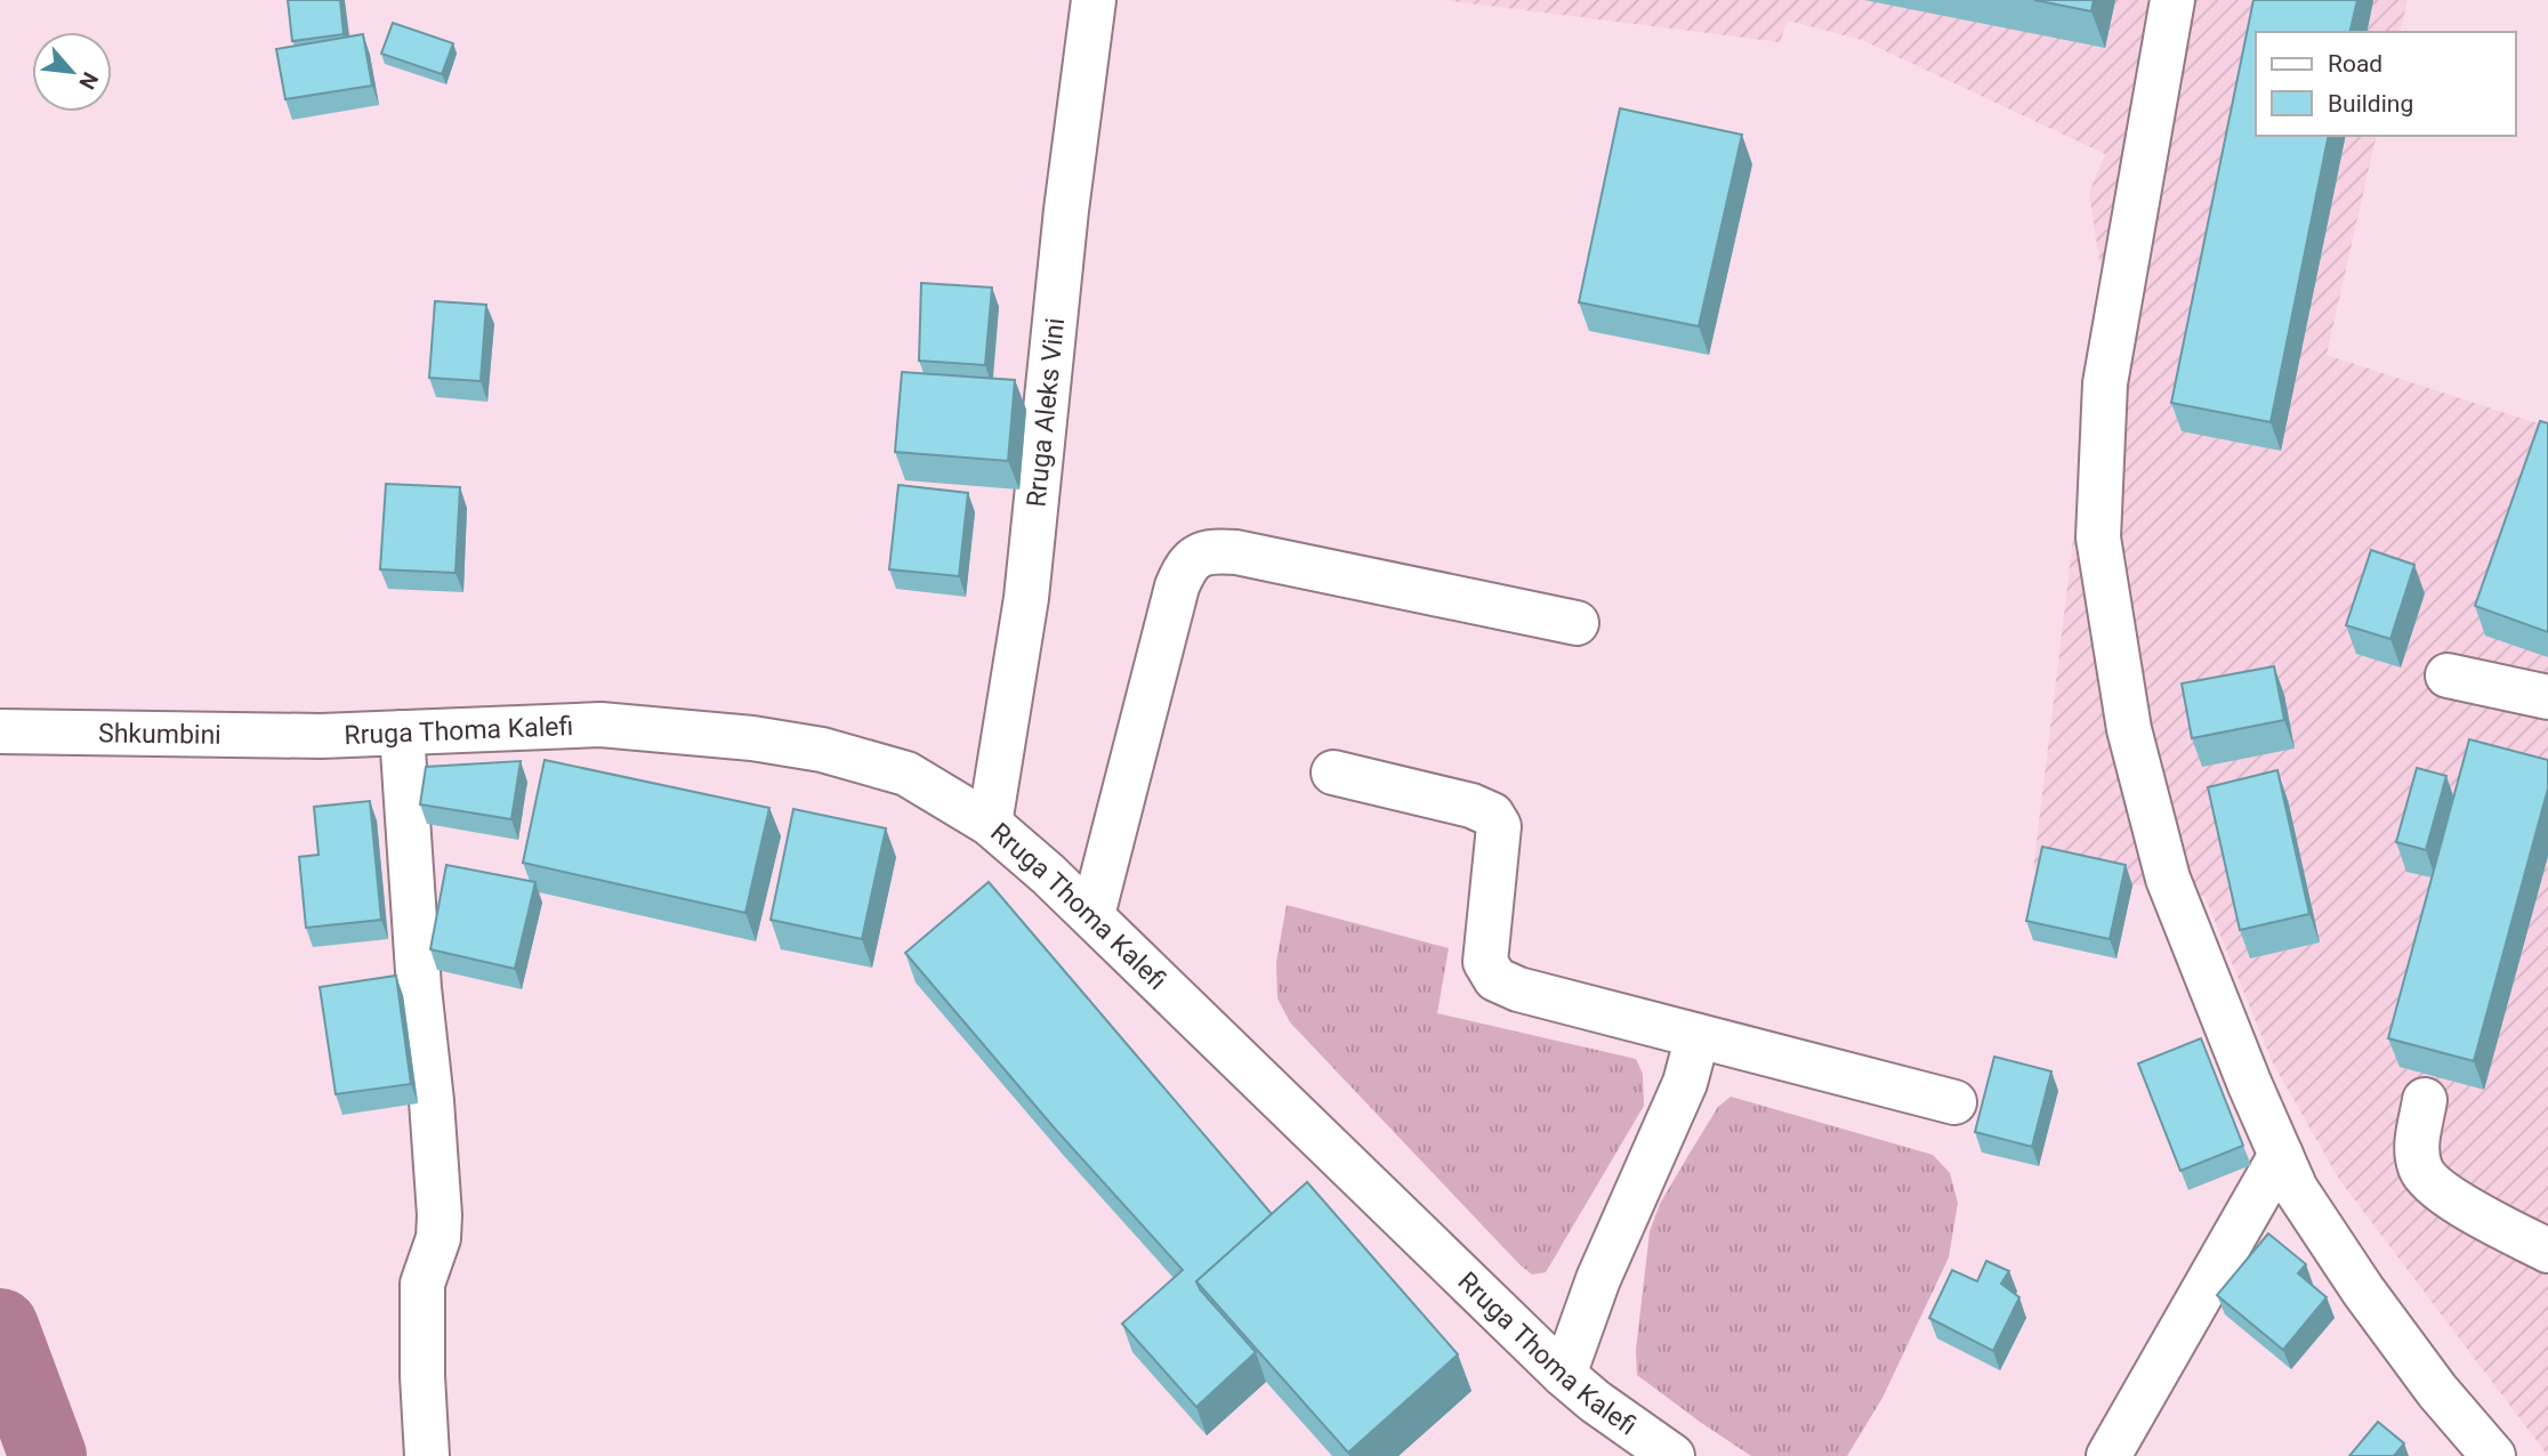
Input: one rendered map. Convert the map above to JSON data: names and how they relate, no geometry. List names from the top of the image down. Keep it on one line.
{"streets":{"street":["Rruga Aleks Vini","Rruga Thoma Kalefi","Shkumbini"]},"crossings":[["Rruga Aleks Vini","Rruga Thoma Kalefi"],["Rruga Thoma Kalefi","Shkumbini"]],"legend":["Road","Building"],"north":"bottom right"}
